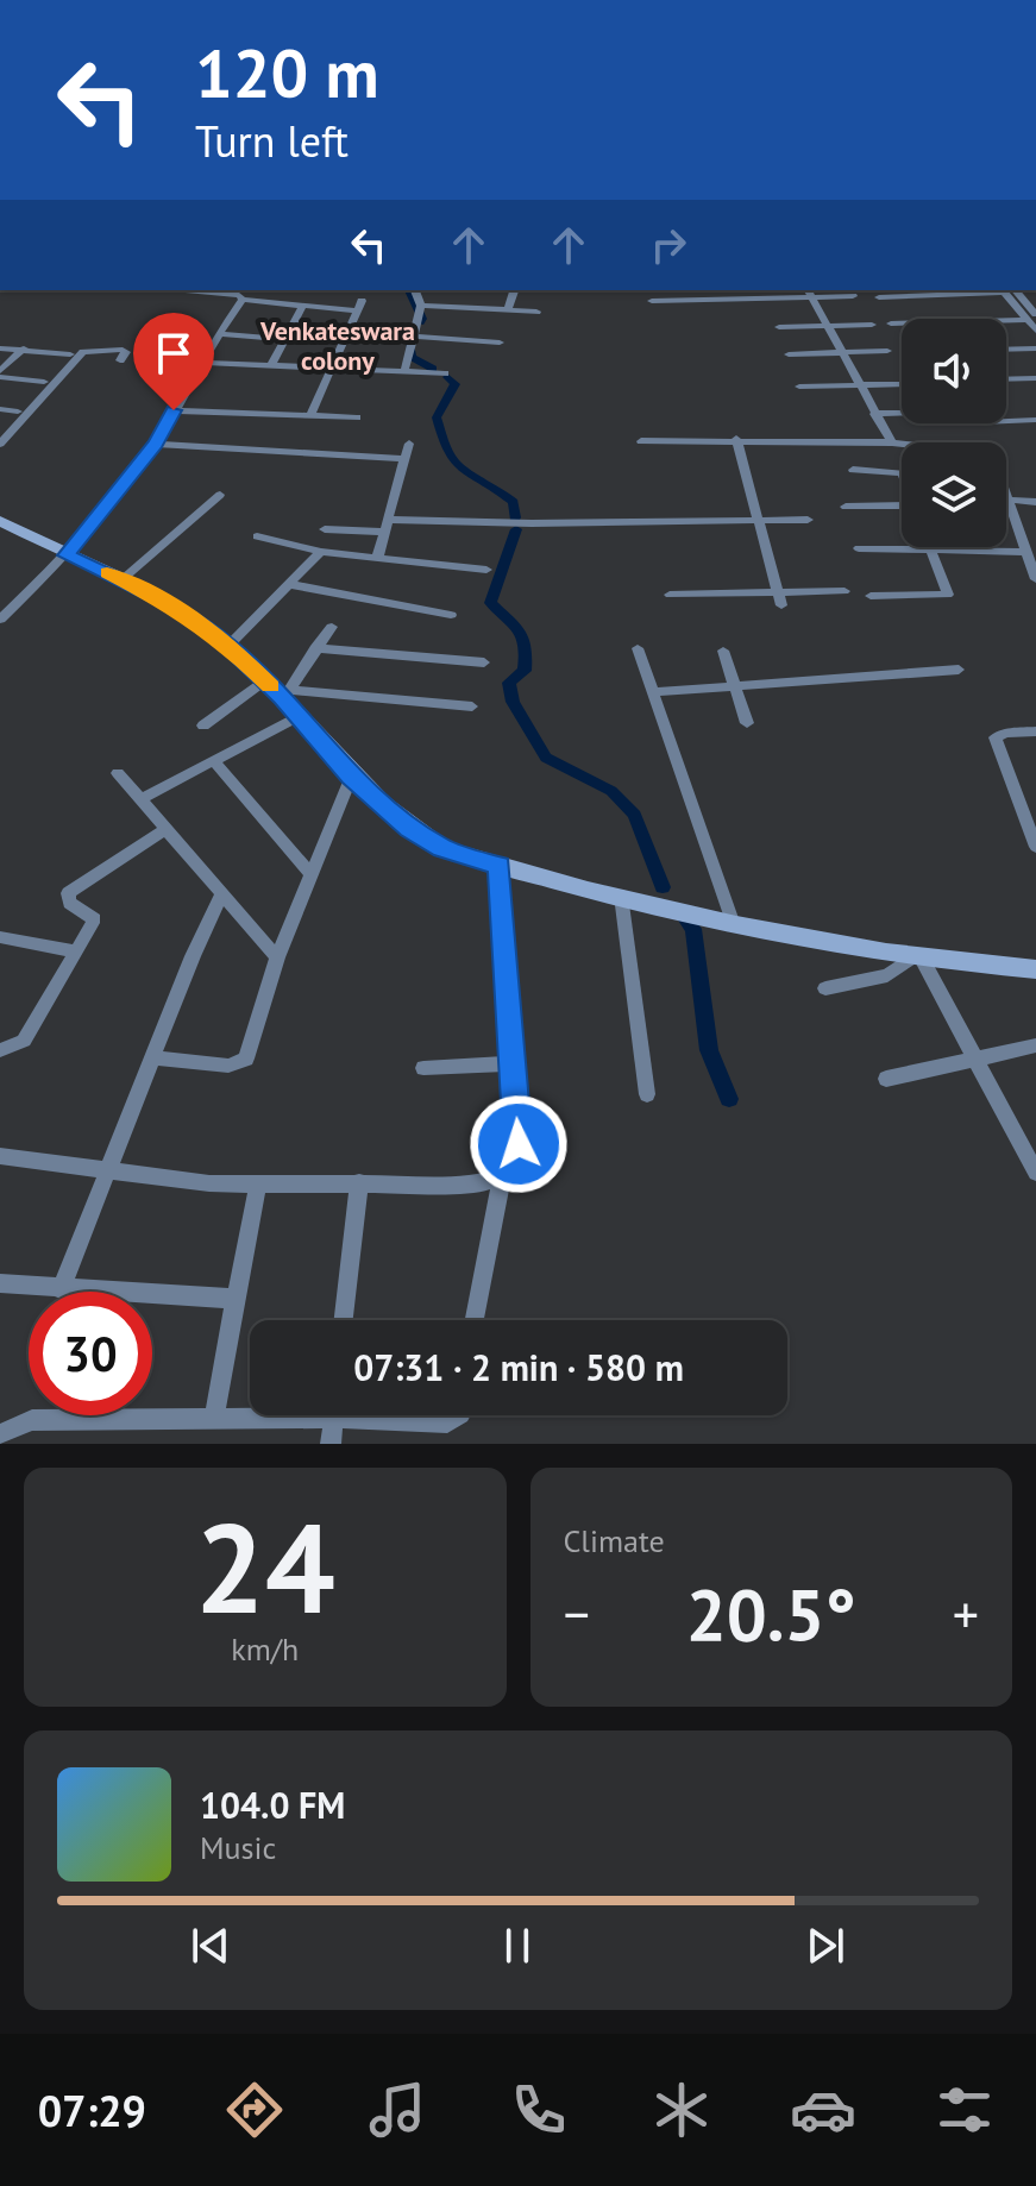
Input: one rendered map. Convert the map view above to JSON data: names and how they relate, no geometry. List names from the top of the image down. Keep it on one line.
{"districts":["Venkateswara colony"],"page":{"turn":["120 m","Turn left"],"limit":"30","trip":"07:31 · 2 min · 580 m","tile":[["24","km/h"],"Climate"],"heat":["−","20.5°","+"],"song":["104.0 FM","Music"],"tabs":"07:29"}}
